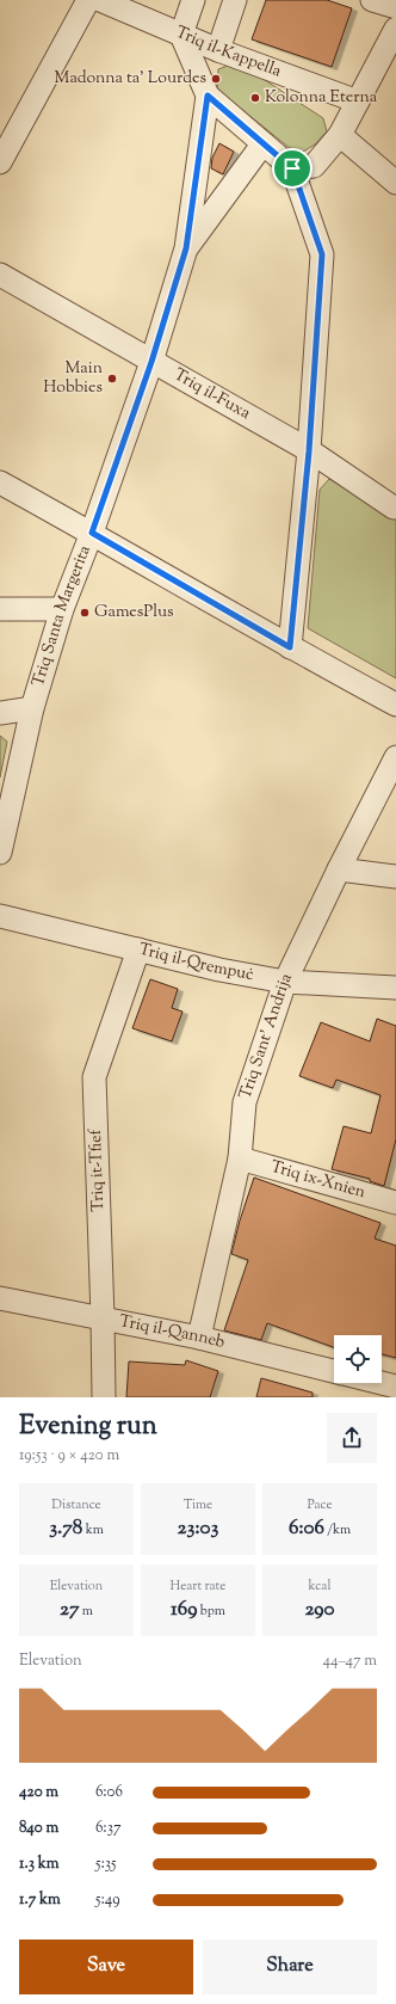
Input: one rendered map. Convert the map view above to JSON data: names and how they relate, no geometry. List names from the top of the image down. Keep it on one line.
{"streets":{"street":["Triq il-Kappella","Triq il-Fuxa","Triq Santa Margerita","Triq il-Qrempuċ","Triq Sant' Andrija","Triq it-Tfief","Triq ix-Xnien","Triq il-Qanneb"]},"crossings":[["Triq il-Fuxa","Triq Santa Margerita"],["Triq il-Qrempuċ","Triq Sant' Andrija"],["Triq il-Qrempuċ","Triq it-Tfief"],["Triq Sant' Andrija","Triq ix-Xnien"],["Triq Sant' Andrija","Triq il-Qanneb"],["Triq it-Tfief","Triq il-Qanneb"]],"places":["Madonna ta' Lourdes","Kolonna Eterna","Main Hobbies","GamesPlus"],"page":{"heading":["Evening run","19:53 · 9 × 420 m"],"stats":[["Distance","3.78 km"],["Time","23:03"],["Pace","6:06 /km"],["Elevation","27 m"],["Heart rate","169 bpm"],["kcal","290"]],"chart":["Elevation","44–47 m"],"list":[{"name":"420 m","note":"6:06"},{"name":"840 m","note":"6:37"},{"name":"1.3 km","note":"5:35"},{"name":"1.7 km","note":"5:49"}],"buttons":["Save","Share"]}}
